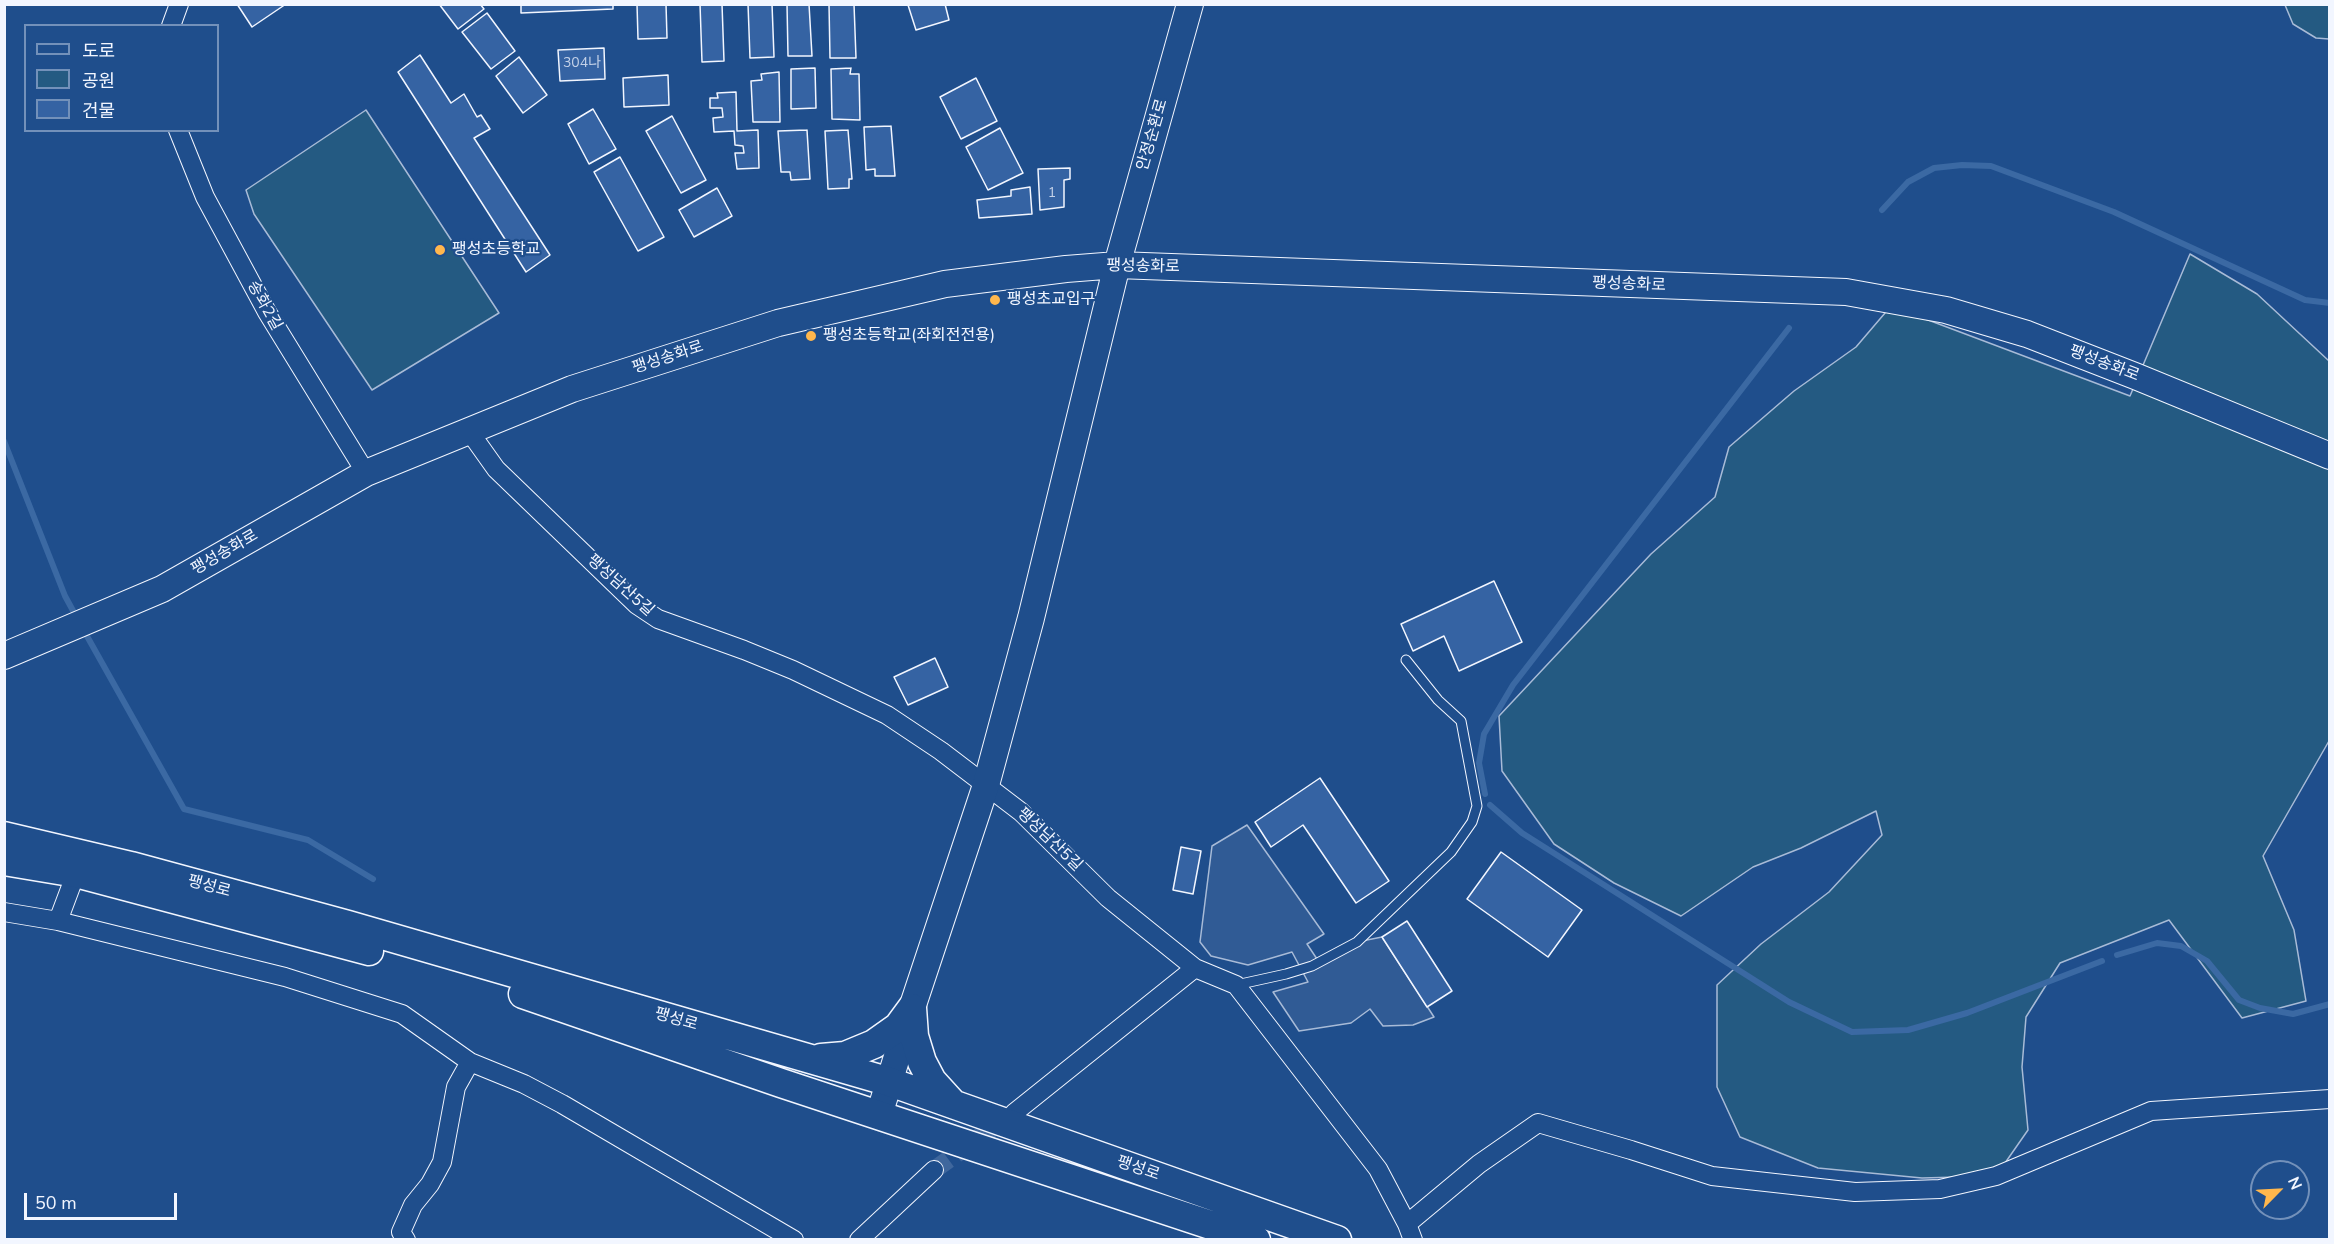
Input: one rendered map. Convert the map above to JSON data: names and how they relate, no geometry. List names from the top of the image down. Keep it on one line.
{"streets":{"main road":["팽성로"],"street":["안정순환로","팽성송화로","송화2길","팽성남산5길"]},"crossings":[["안정순환로","팽성송화로"],["안정순환로","팽성남산5길"],["안정순환로","팽성로"],["팽성송화로","송화2길"],["팽성송화로","팽성남산5길"]],"places":["팽성초등학교","팽성초교입구","팽성초등학교(좌회전전용)"],"house_numbers":["304나","1"],"legend":["도로","공원","건물"],"scale_bar":"50 m","north":"top right"}
